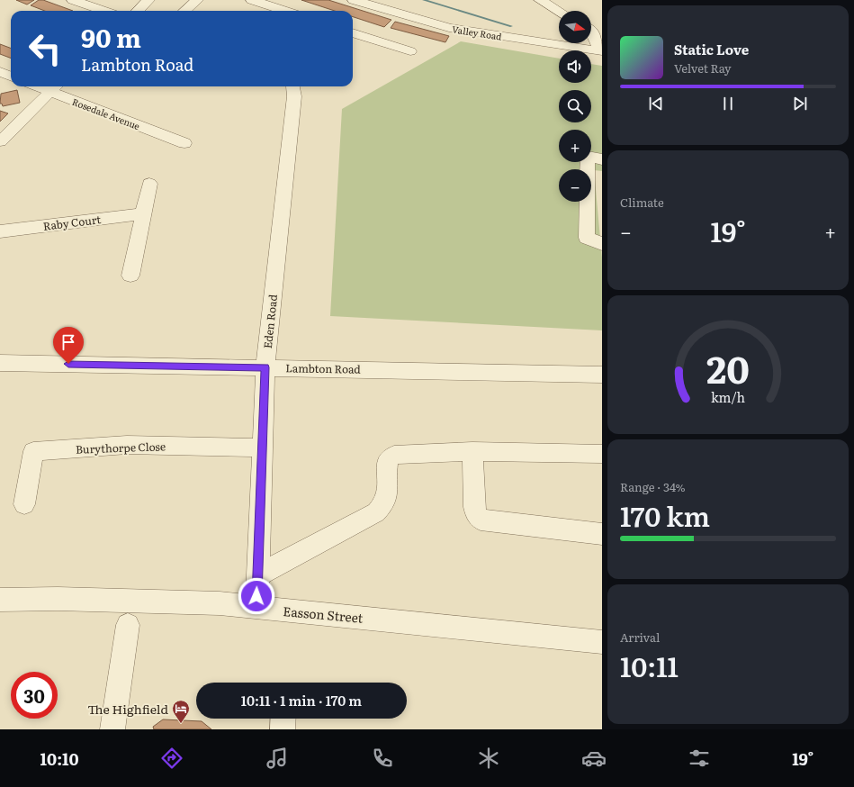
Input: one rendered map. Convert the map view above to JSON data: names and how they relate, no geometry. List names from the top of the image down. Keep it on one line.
{"streets":{"street":["Valley Road","Rosedale Avenue","Raby Court","Eden Road","Lambton Road","Burythorpe Close","Easson Street"]},"crossings":[["Eden Road","Lambton Road"],["Eden Road","Burythorpe Close"],["Eden Road","Easson Street"]],"places":{"hotel":["The Highfield"]},"north":"right","page":{"map_buttons":["+","−"],"turn":["90 m","Lambton Road"],"song":["Static Love","Velvet Ray"],"tile":["Climate",["Range · 34%","170 km"],["Arrival","10:11"]],"heat":["−","19°","+"],"limit":"30","trip":"10:11 · 1 min · 170 m","tabs":["10:10","19°"],"gauge":["20","km/h"]}}
